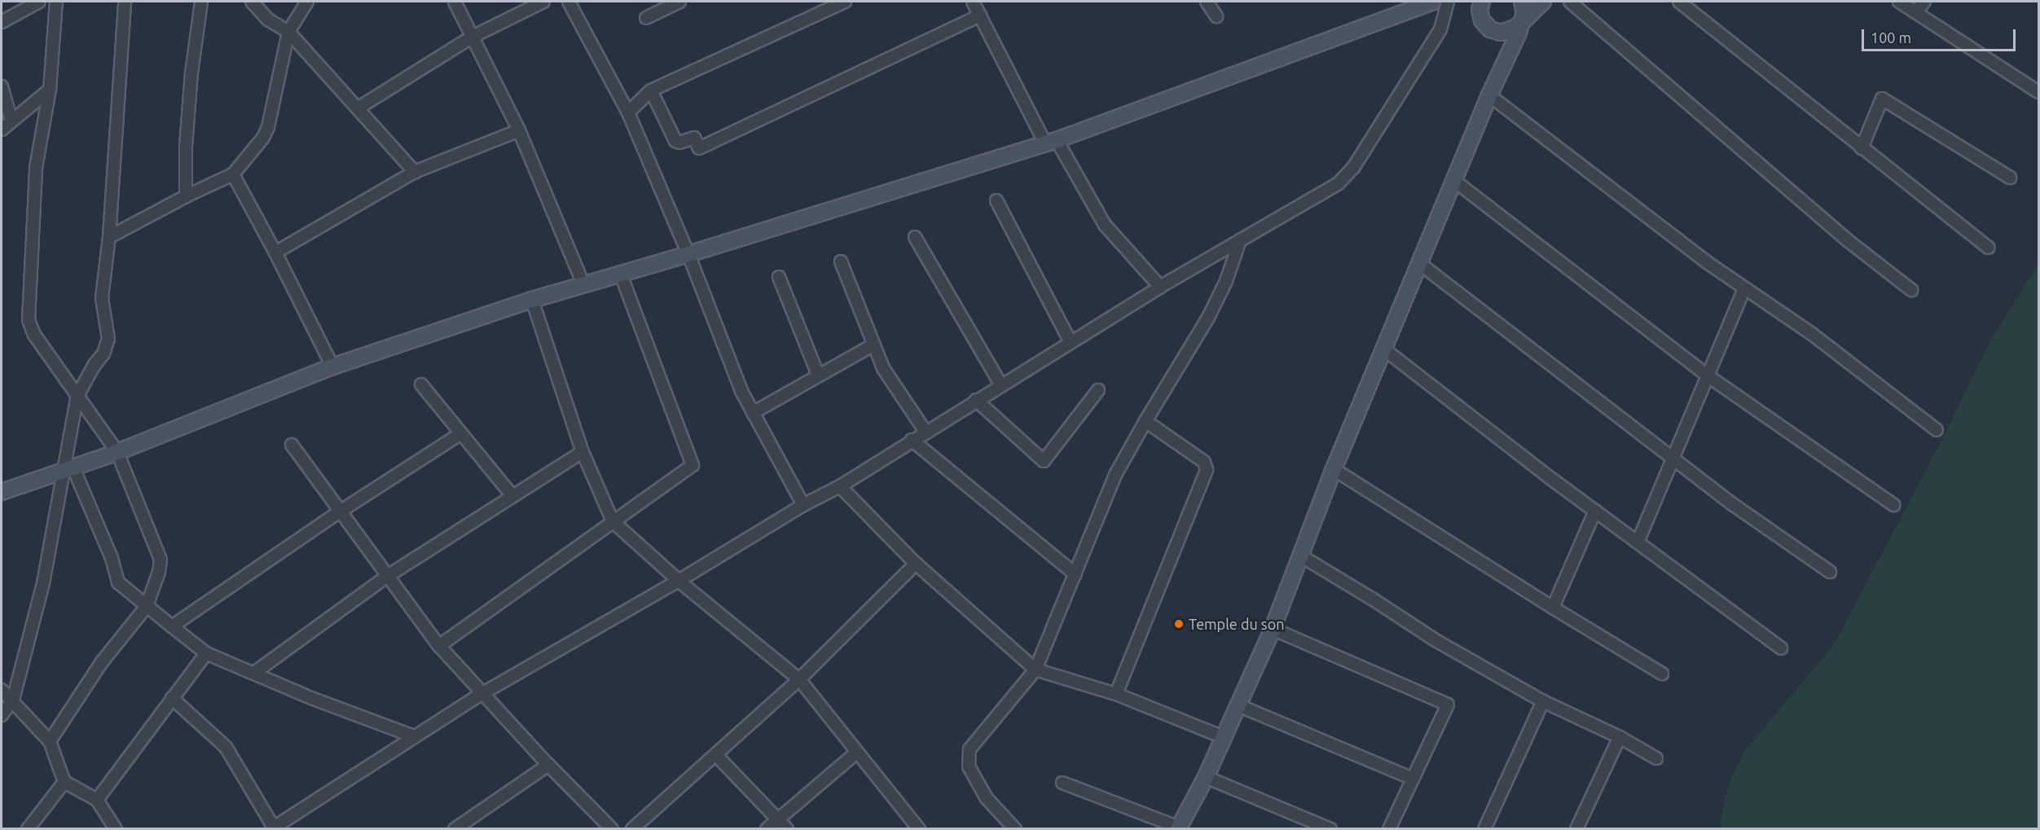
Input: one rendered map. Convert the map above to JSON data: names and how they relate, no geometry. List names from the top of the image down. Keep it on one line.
{"places":["Temple du son"],"scale_bar":"100 m"}
